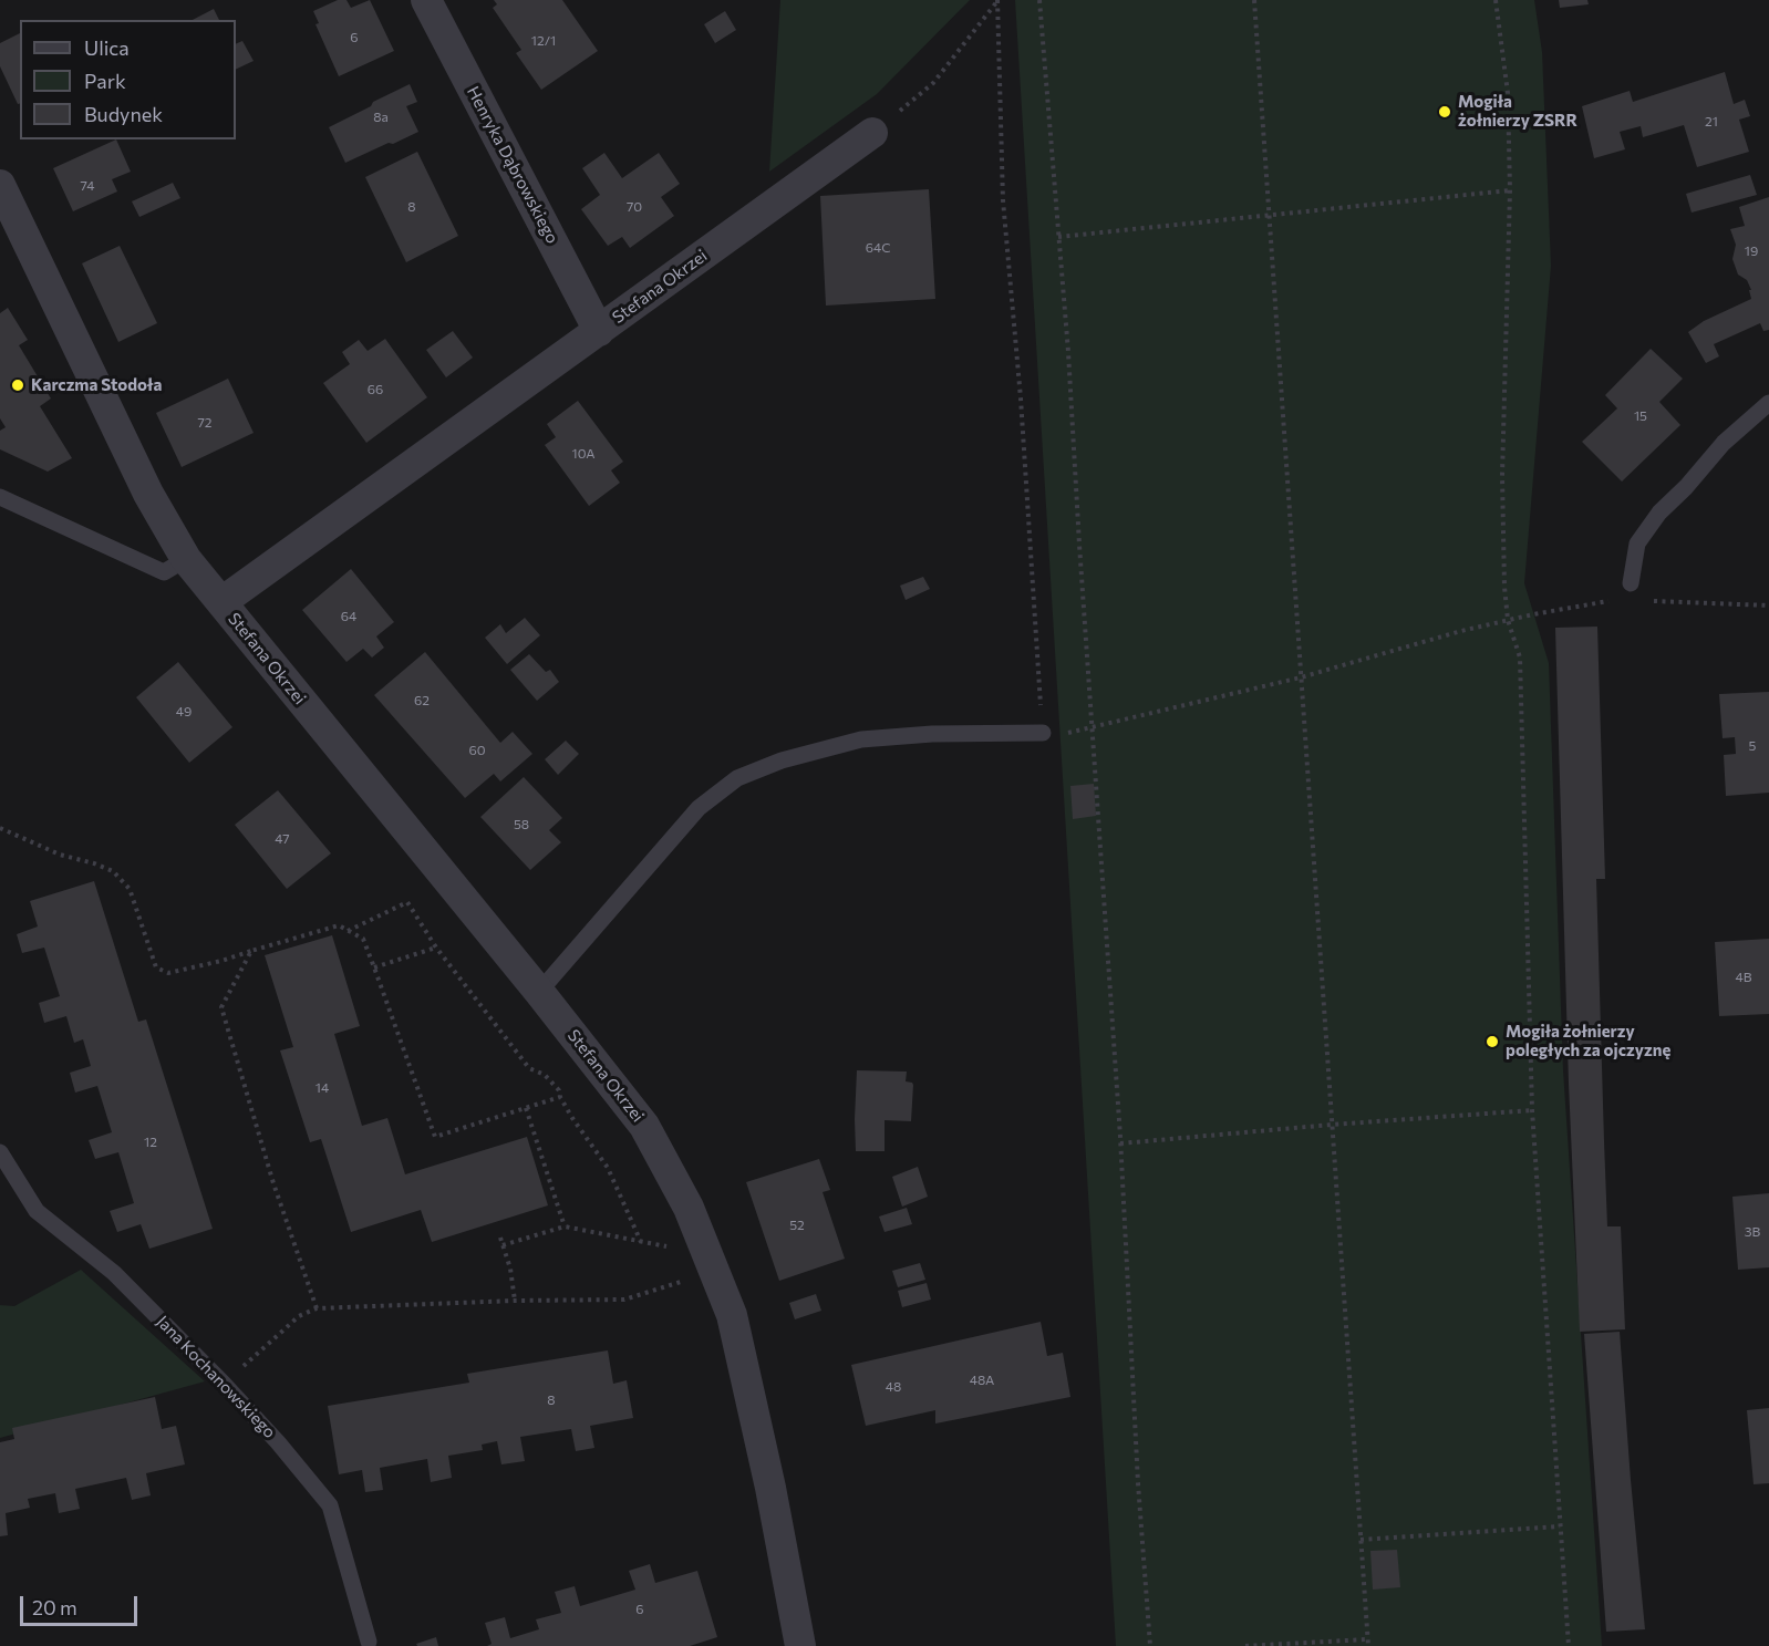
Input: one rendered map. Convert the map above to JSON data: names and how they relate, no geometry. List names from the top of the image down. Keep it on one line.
{"streets":{"street":["Henryka Dąbrowskiego","Stefana Okrzei"],"lane":["Jana Kochanowskiego"]},"crossings":[["Henryka Dąbrowskiego","Stefana Okrzei"]],"places":["Mogiła żołnierzy ZSRR","Karczma Stodoła","Mogiła żołnierzy poległych za ojczyznę"],"house_numbers":["6","12/1","8a","21","74","8","70","64C","19","66","15","72","10A","64","62","49","5","60","58","47","4B","14","12","52","3B","48A","48","8","6"],"legend":["Ulica","Park","Budynek"],"scale_bar":"20 m"}
